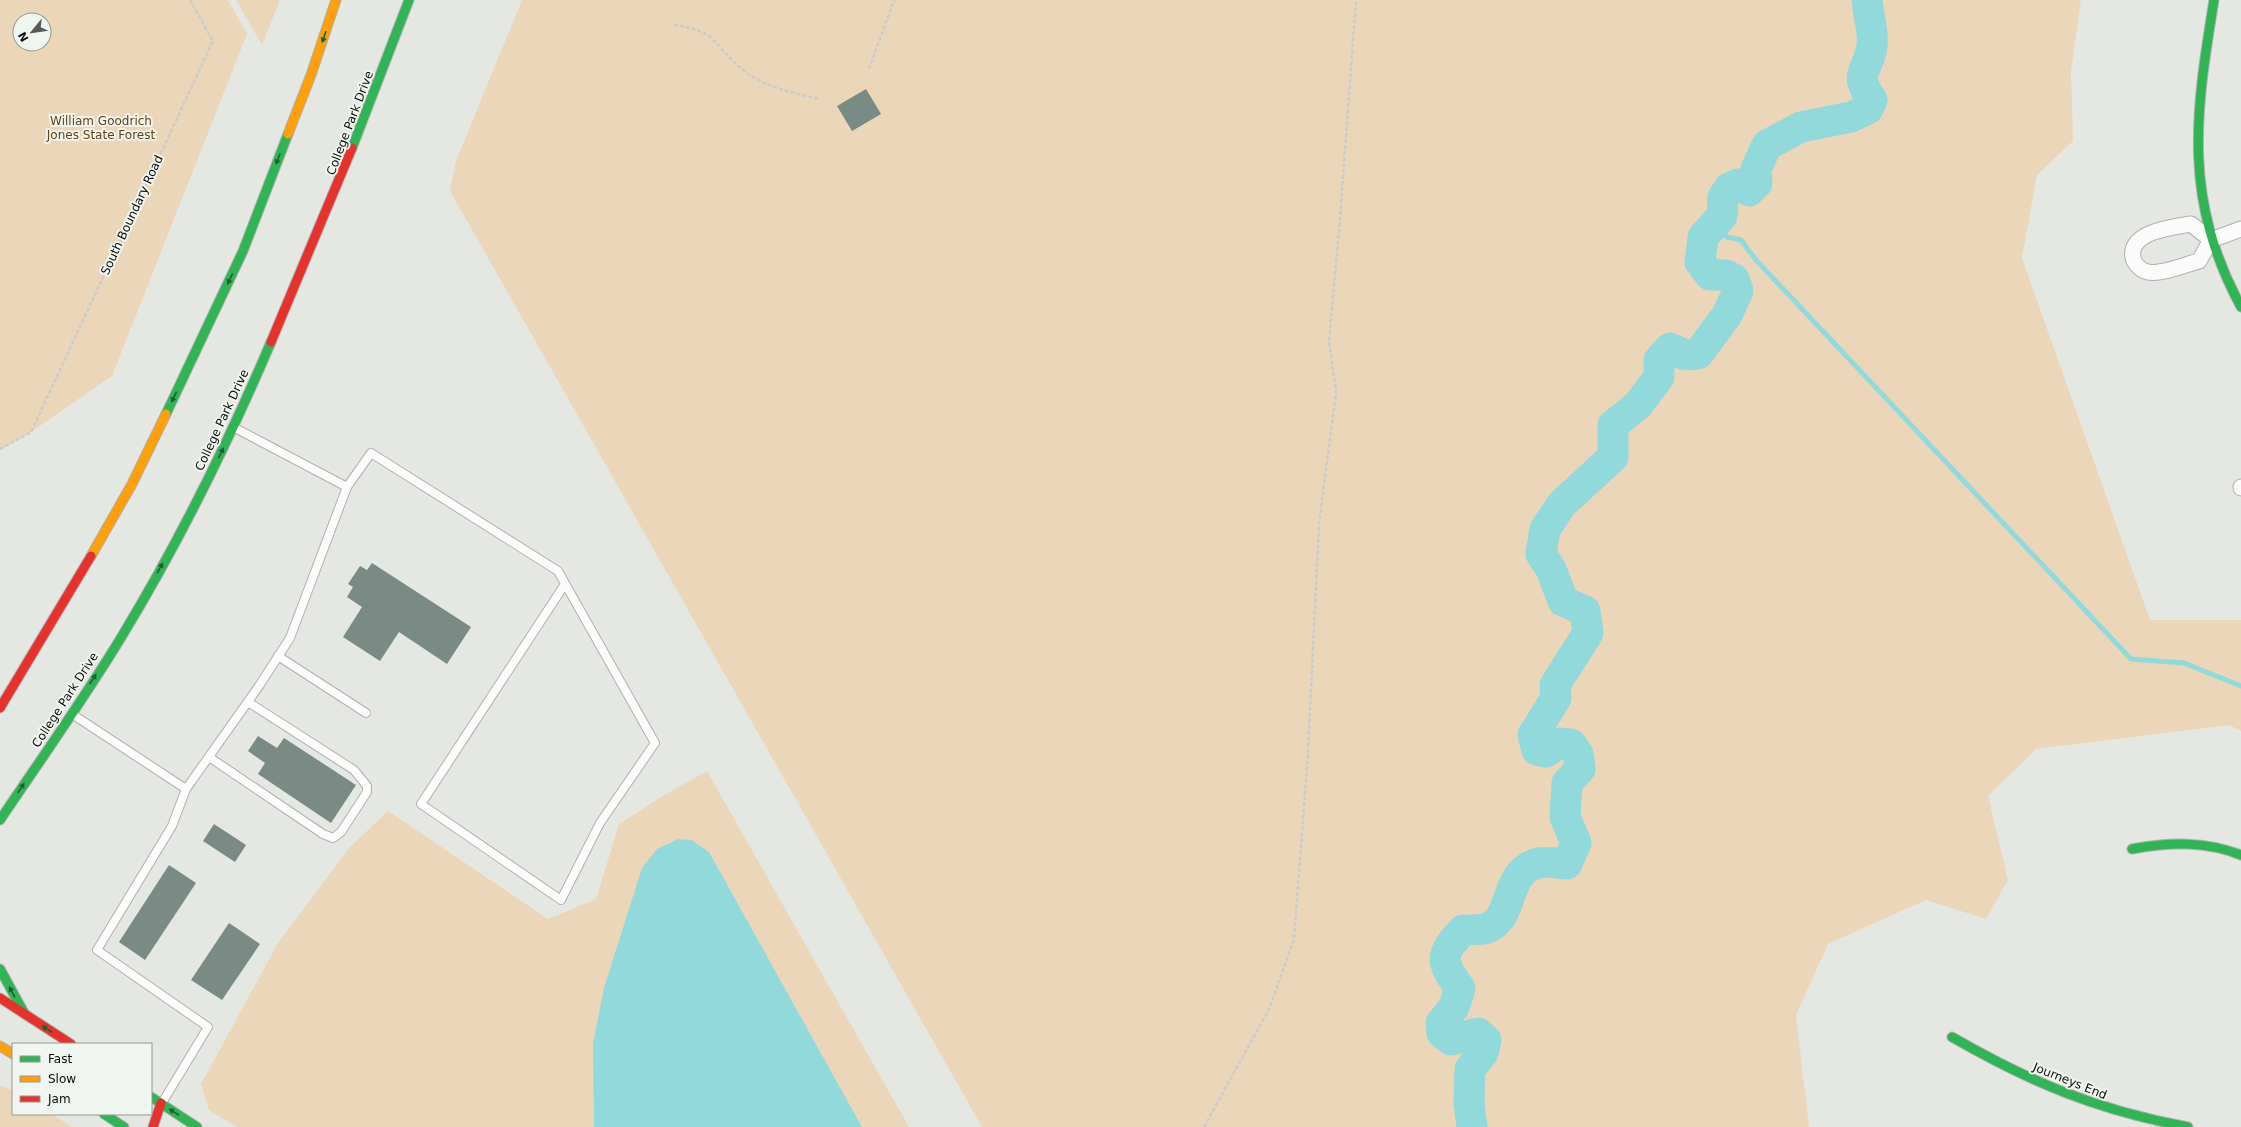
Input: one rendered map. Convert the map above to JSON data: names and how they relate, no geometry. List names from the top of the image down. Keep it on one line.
{"streets":{"main road":["College Park Drive","Journeys End"],"path":["South Boundary Road"]},"parks":["William Goodrich Jones State Forest"],"legend":["Fast","Slow","Jam"],"north":"bottom left"}
